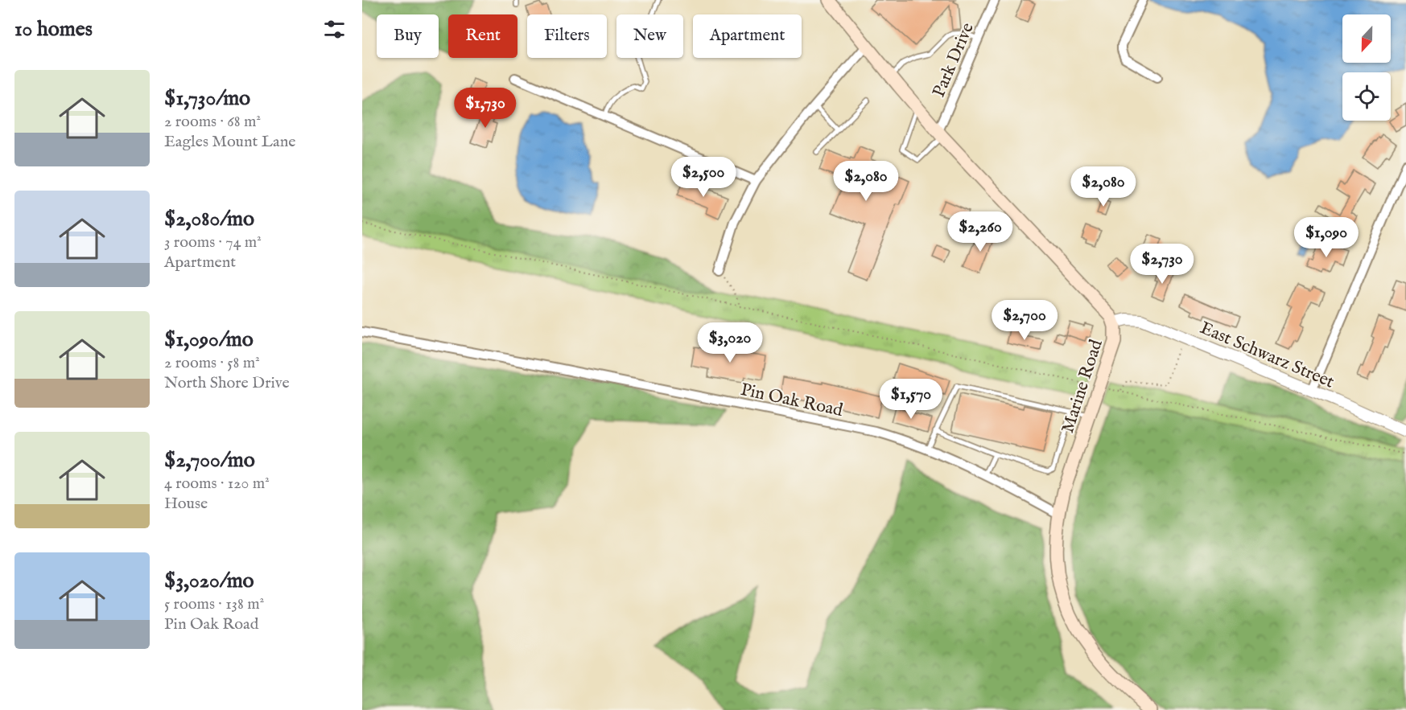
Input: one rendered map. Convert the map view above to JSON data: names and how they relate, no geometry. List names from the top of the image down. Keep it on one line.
{"streets":{"main road":["Marine Road"],"street":["Park Drive","East Schwarz Street","Pin Oak Road"]},"crossings":[["Park Drive","Marine Road"],["East Schwarz Street","Marine Road"],["Marine Road","Pin Oak Road"]],"north":"bottom","page":{"heading":"10 homes","chip":["Buy","Rent","Filters","New","Apartment"],"list":[{"name":"$1,730/mo","note":"2 rooms · 68 m² · Eagles Mount Lane"},{"name":"$2,080/mo","note":"3 rooms · 74 m² · Apartment"},{"name":"$1,090/mo","note":"2 rooms · 58 m² · North Shore Drive"},{"name":"$2,700/mo","note":"4 rooms · 120 m² · House"},{"name":"$3,020/mo","note":"5 rooms · 138 m² · Pin Oak Road"}],"price":["$1,730","$2,500","$2,080","$2,080","$2,260","$1,090","$2,730","$2,700","$3,020","$1,570"]}}
